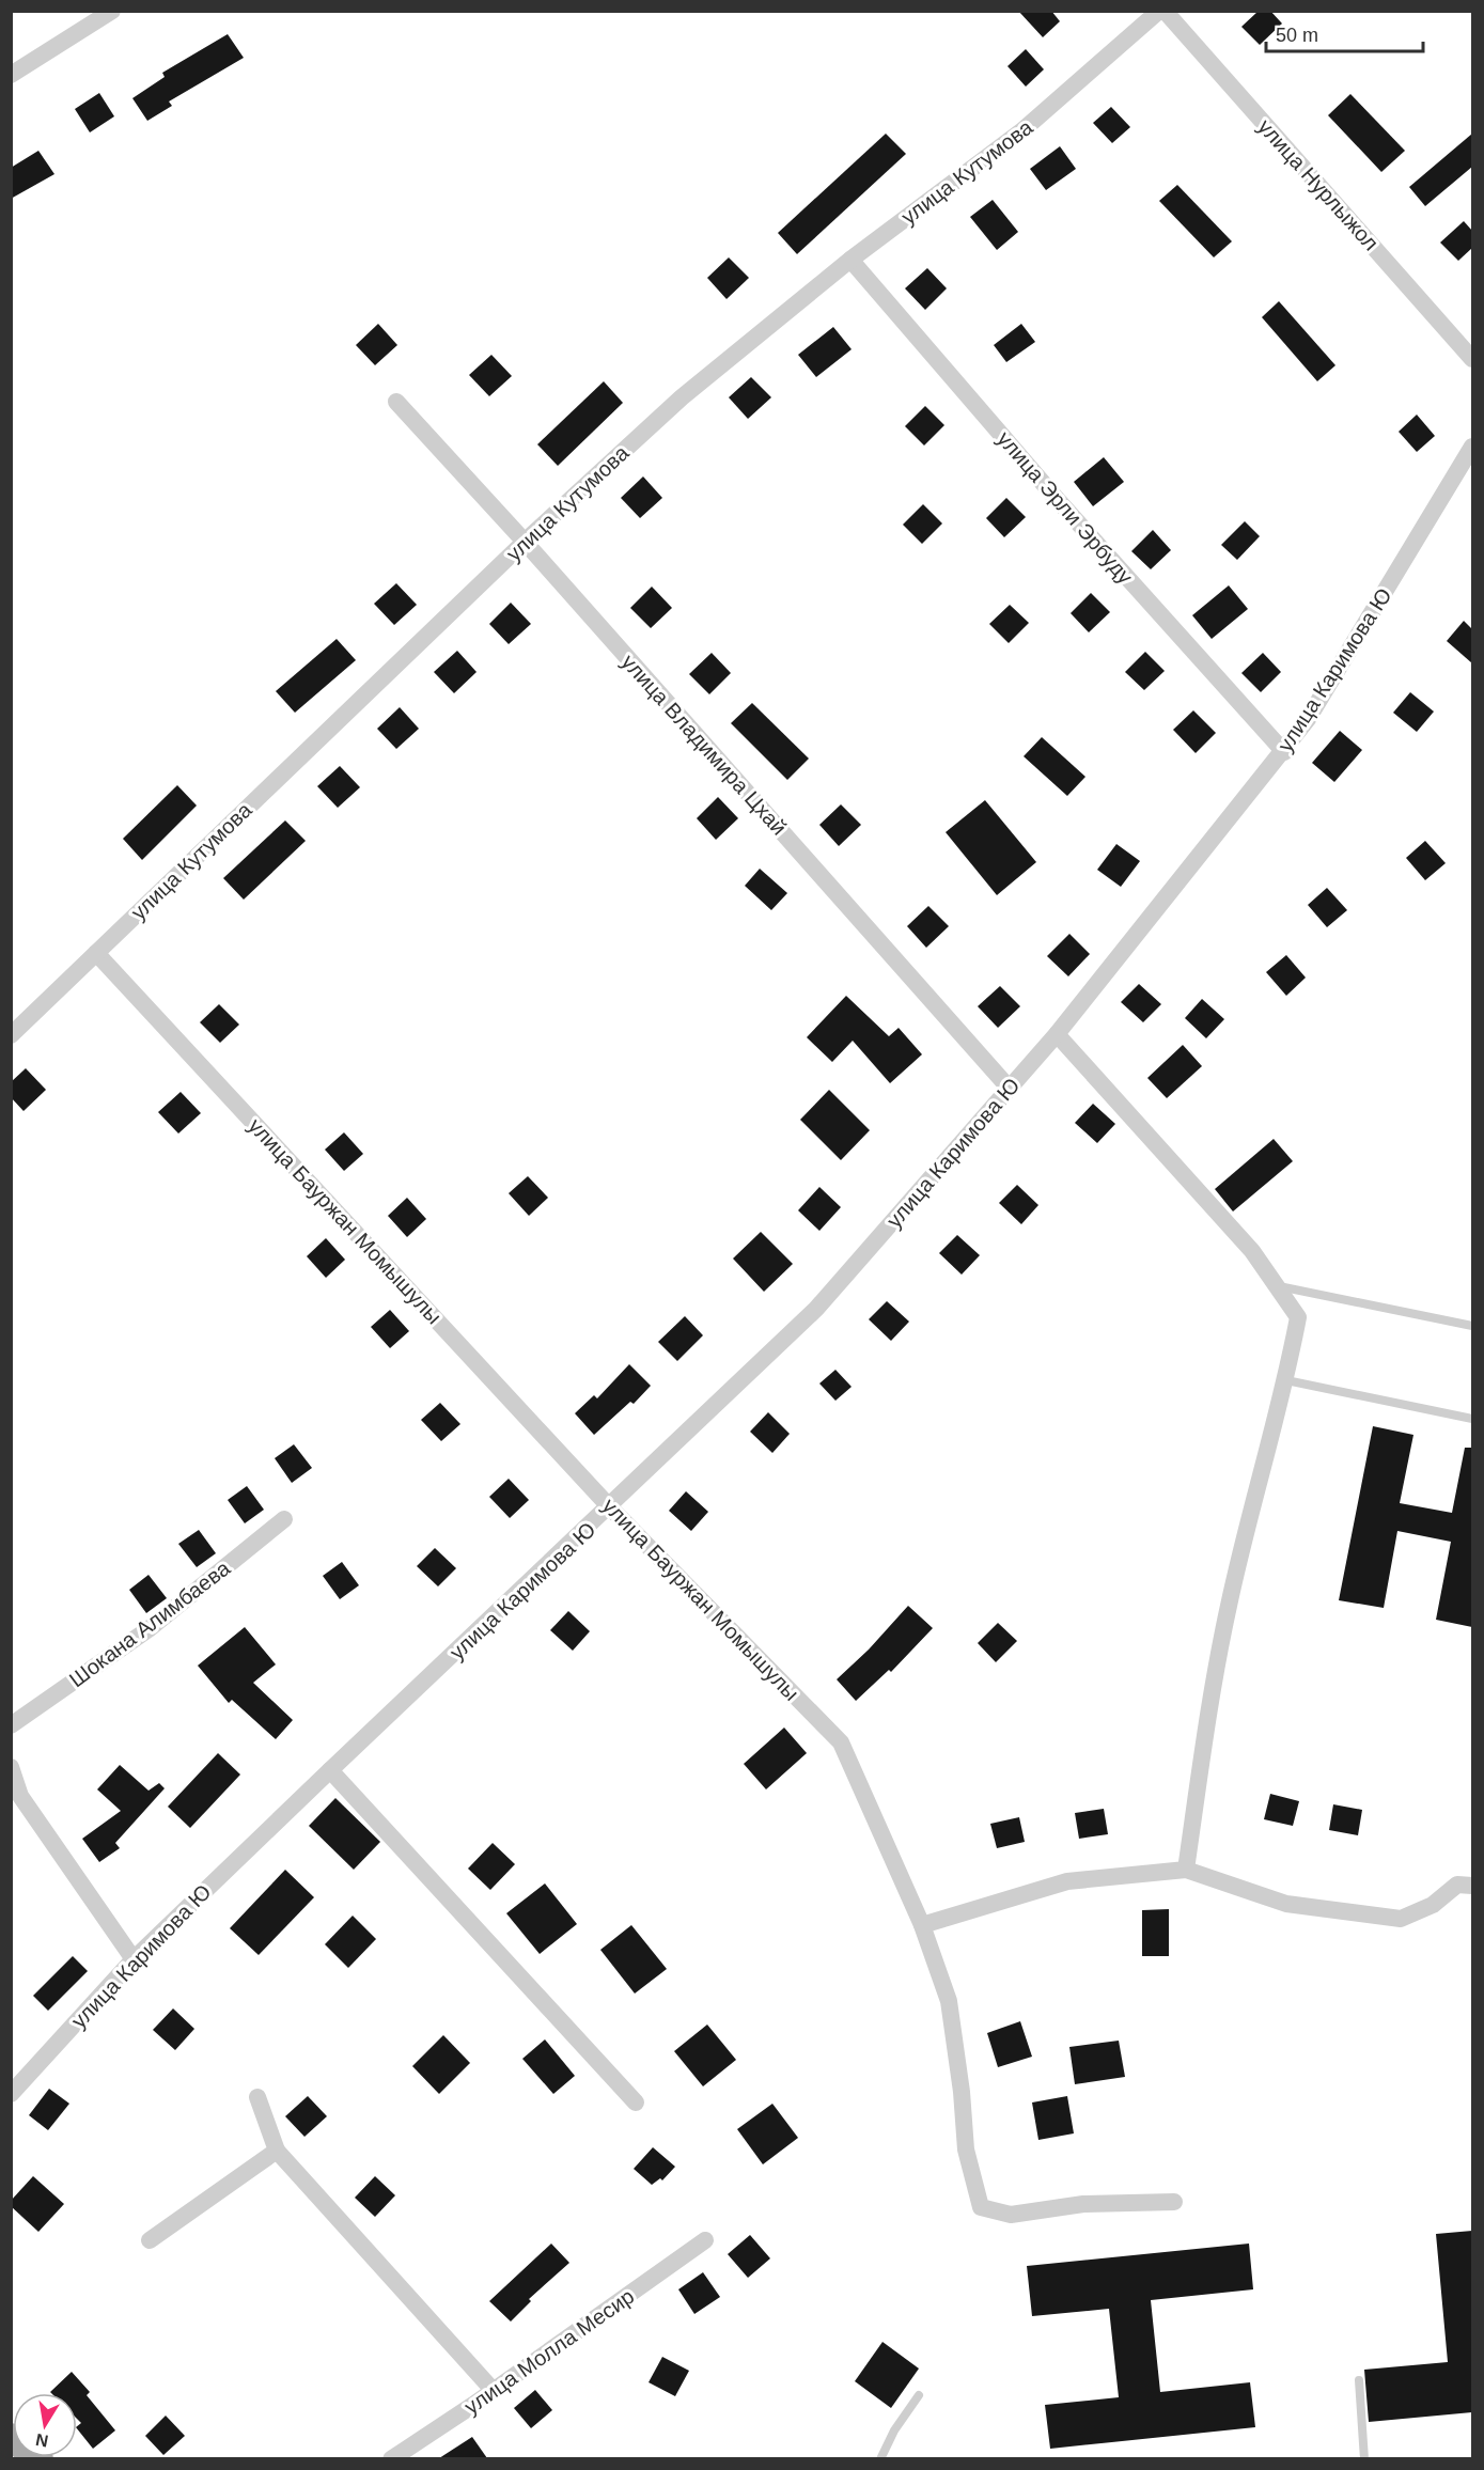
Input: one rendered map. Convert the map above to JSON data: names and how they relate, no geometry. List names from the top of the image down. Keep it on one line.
{"streets":{"street":["улица Кутумова","улица Нурлыжол","улица Эрли Эрбуду","улица Каримова Ю","улица Владимира Цхай","улица Бауржан Момышулы","Шокана Алимбаева","улица Молла Месир"]},"crossings":[["улица Кутумова","улица Нурлыжол"],["улица Кутумова","улица Эрли Эрбуду"],["улица Кутумова","улица Владимира Цхай"],["улица Кутумова","улица Бауржан Момышулы"],["улица Эрли Эрбуду","улица Каримова Ю"],["улица Каримова Ю","улица Владимира Цхай"],["улица Каримова Ю","улица Бауржан Момышулы"]],"scale_bar":"50 m","north":"bottom"}
